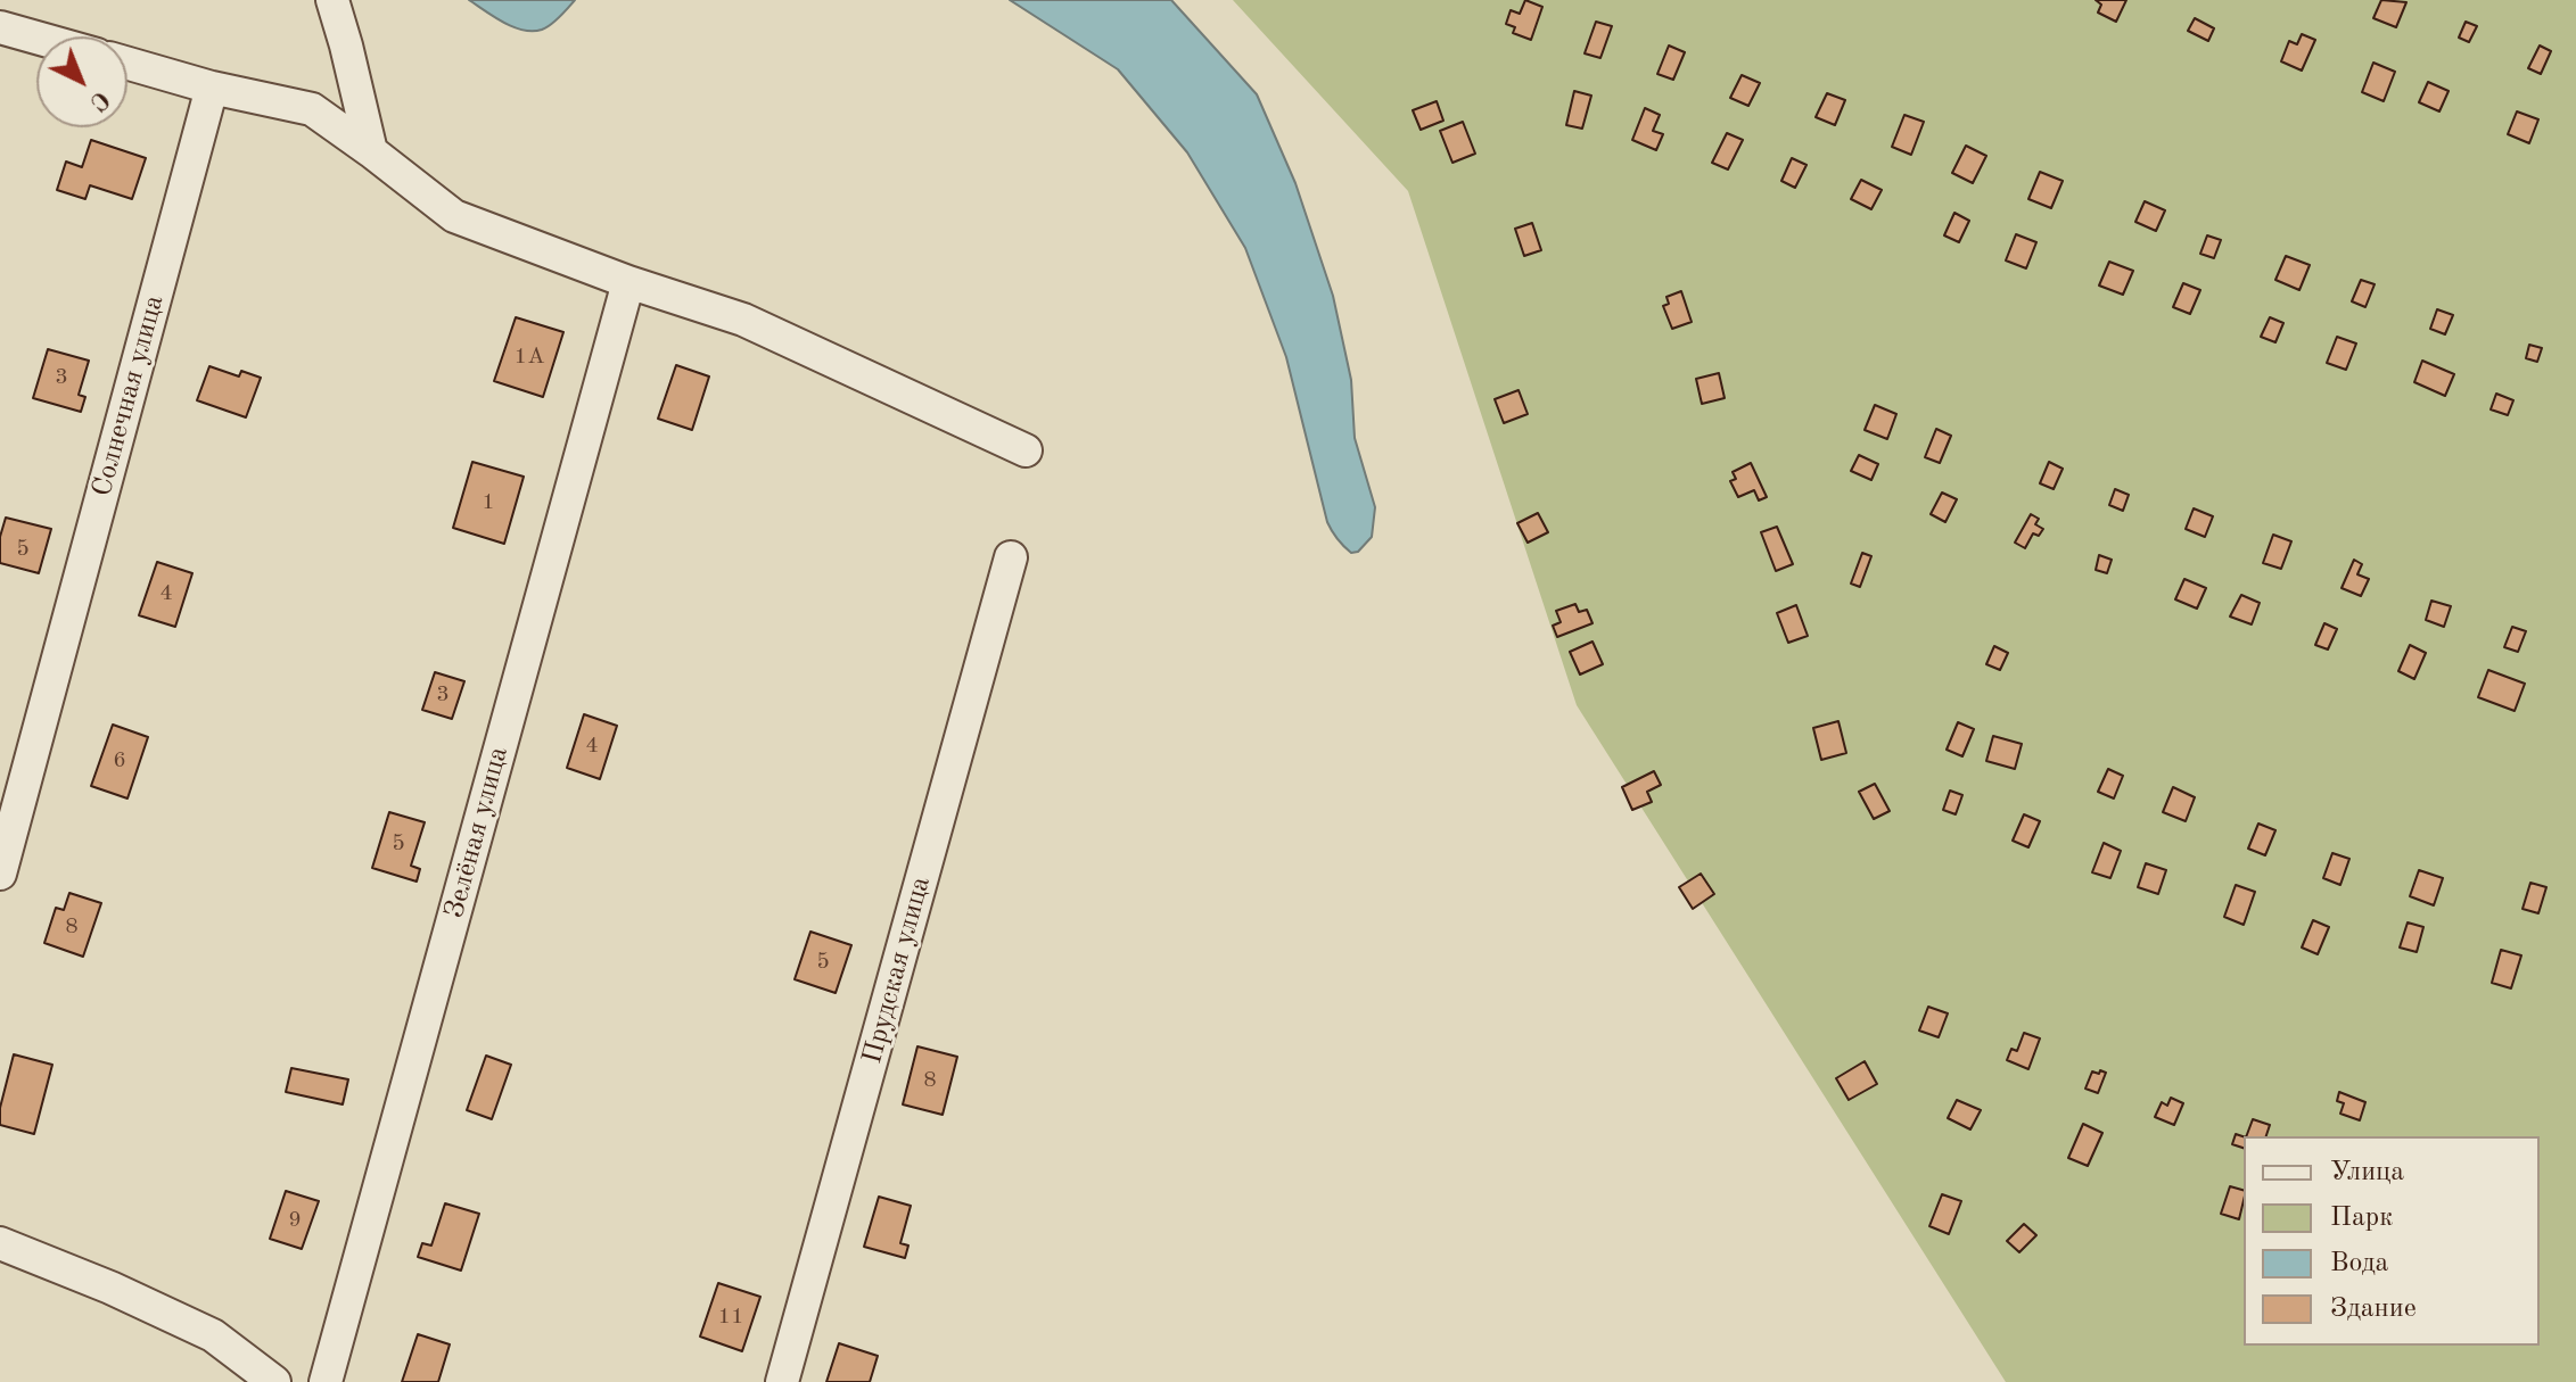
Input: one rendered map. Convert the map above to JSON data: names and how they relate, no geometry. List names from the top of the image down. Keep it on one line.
{"streets":{"street":["Солнечная улица","Зелёная улица","Прудская улица"]},"house_numbers":["1А","3","1","5","4","3","4","6","5","8","5","8","9","11"],"legend":["Улица","Парк","Вода","Здание"],"north":"bottom right"}
